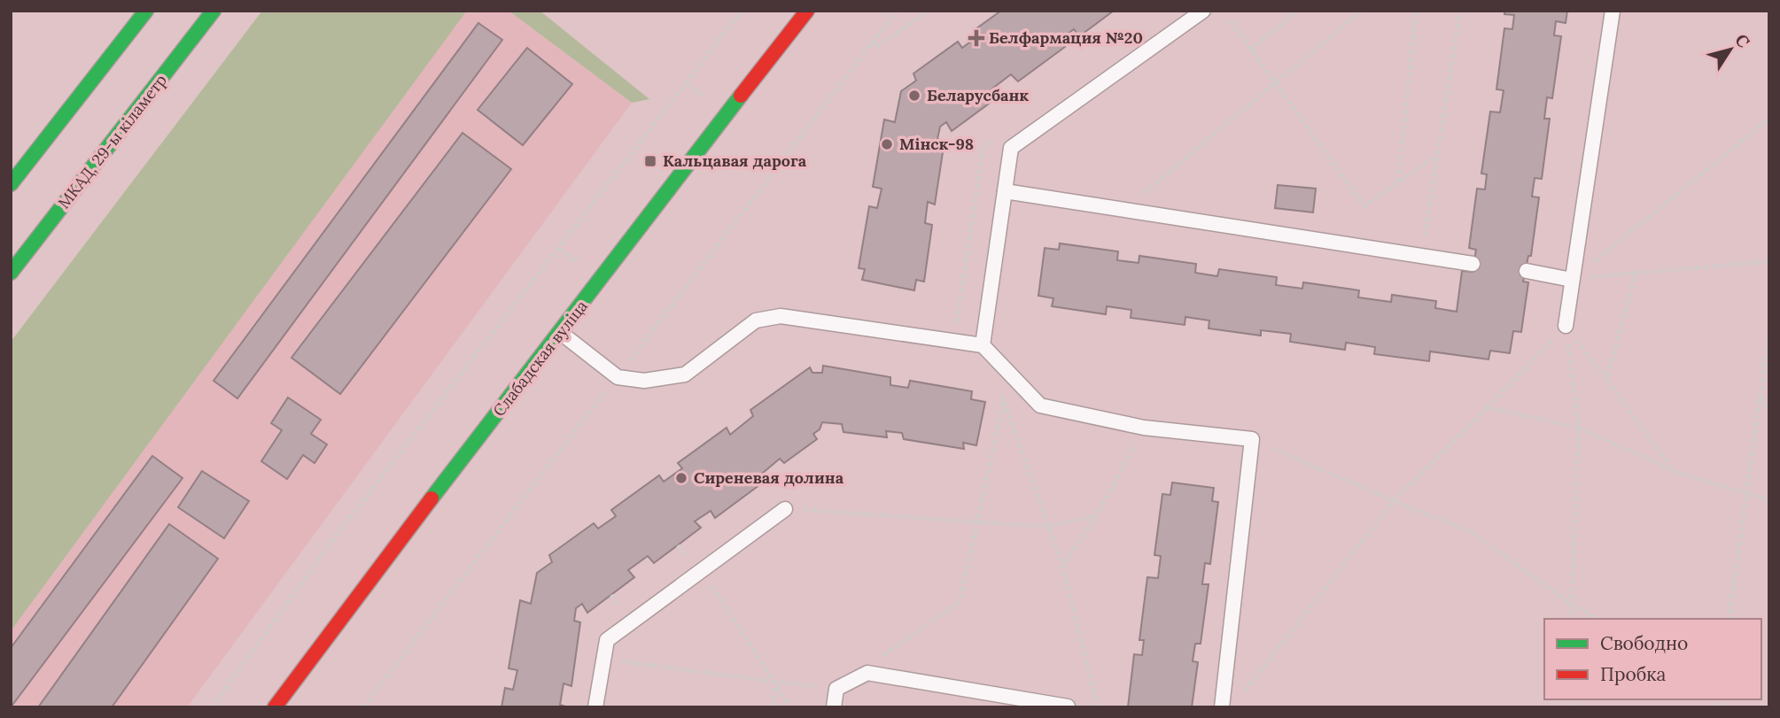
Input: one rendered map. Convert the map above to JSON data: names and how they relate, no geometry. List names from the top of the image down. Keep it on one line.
{"streets":{"main road":["МКАД, 29-ы кіламетр","Слабадская вуліца"]},"places":{"health":["Белфармация №20"],"other":["Беларусбанк","Мінск-98","Сиреневая долина"],"transit":["Кальцавая дарога"]},"legend":["Свободно","Пробка"],"north":"top right"}
